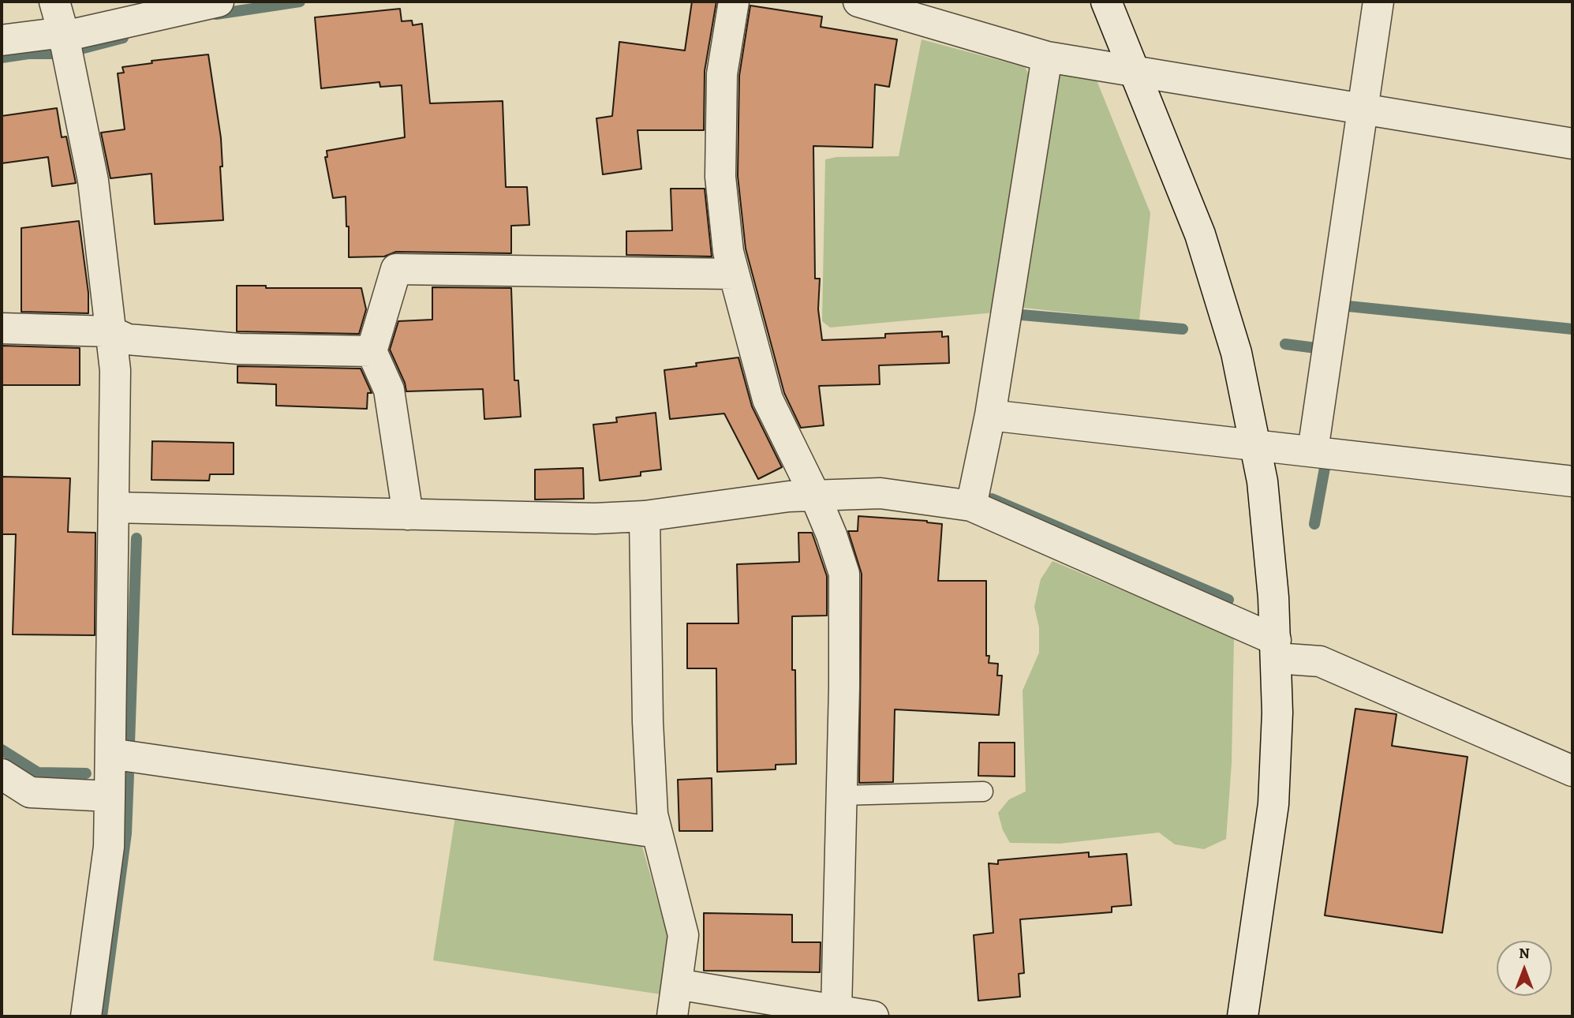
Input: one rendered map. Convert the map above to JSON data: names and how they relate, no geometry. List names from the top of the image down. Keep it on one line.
{"north":"top"}
